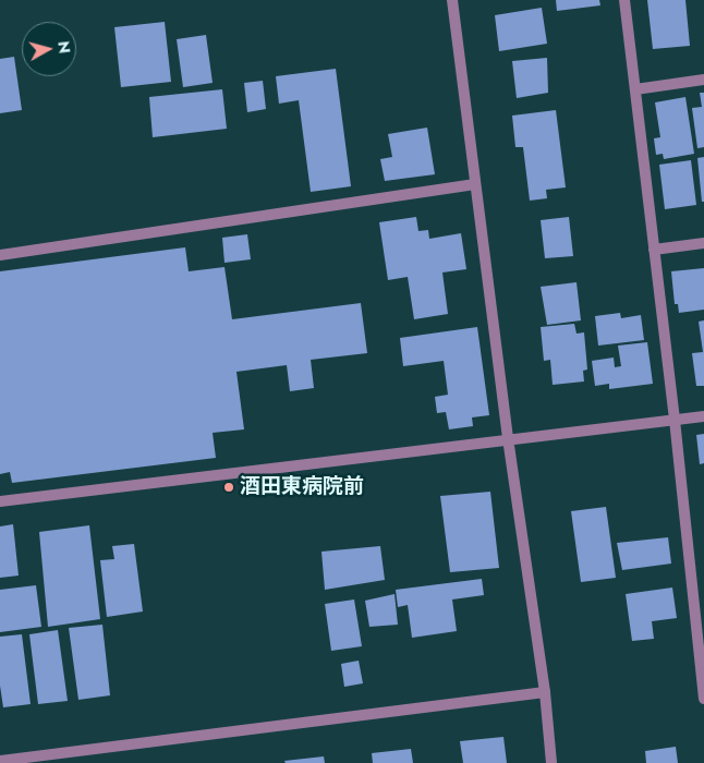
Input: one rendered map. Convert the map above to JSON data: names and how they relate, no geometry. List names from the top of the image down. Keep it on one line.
{"places":["酒田東病院前"],"north":"right"}
